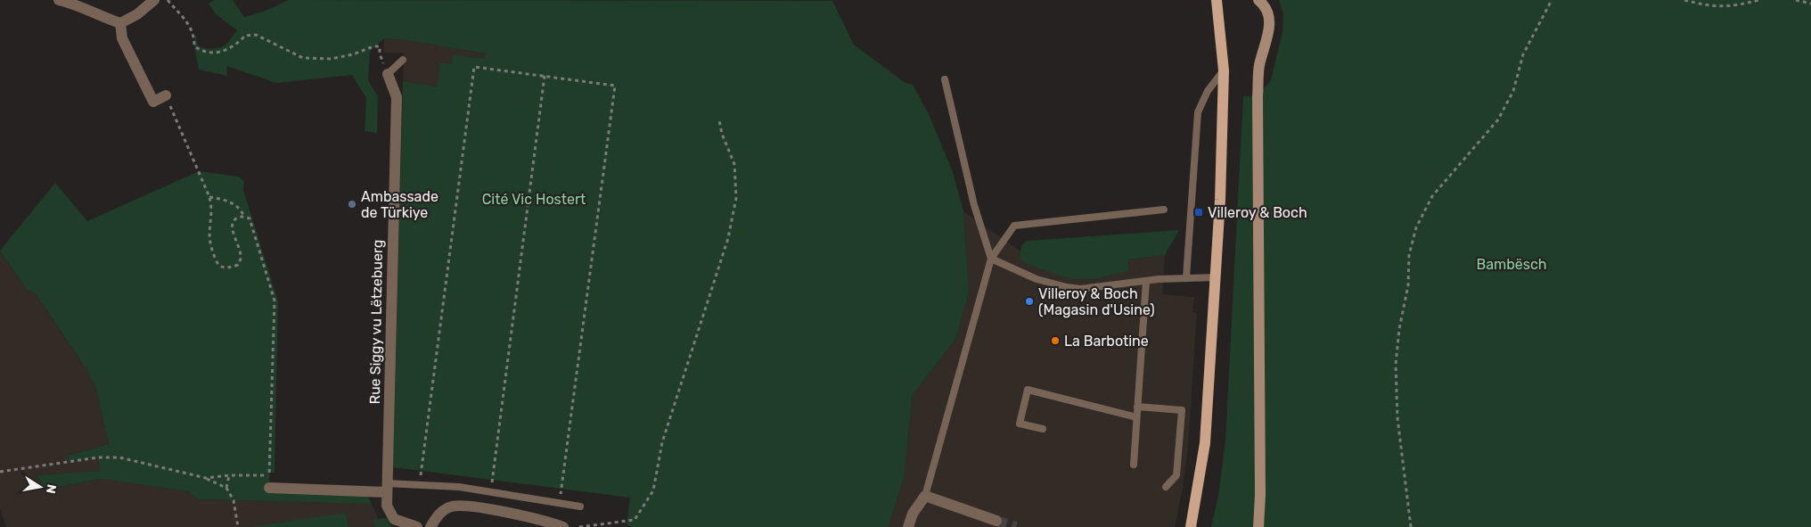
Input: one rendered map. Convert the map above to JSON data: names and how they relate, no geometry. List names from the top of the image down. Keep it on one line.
{"streets":{"street":["Rue Siggy vu Lëtzebuerg"]},"parks":["Cité Vic Hostert","Bambësch"],"places":{"other":["Ambassade de Türkiye","Villeroy & Boch (Magasin d'Usine)","La Barbotine"],"transit":["Villeroy & Boch"]},"north":"right"}
